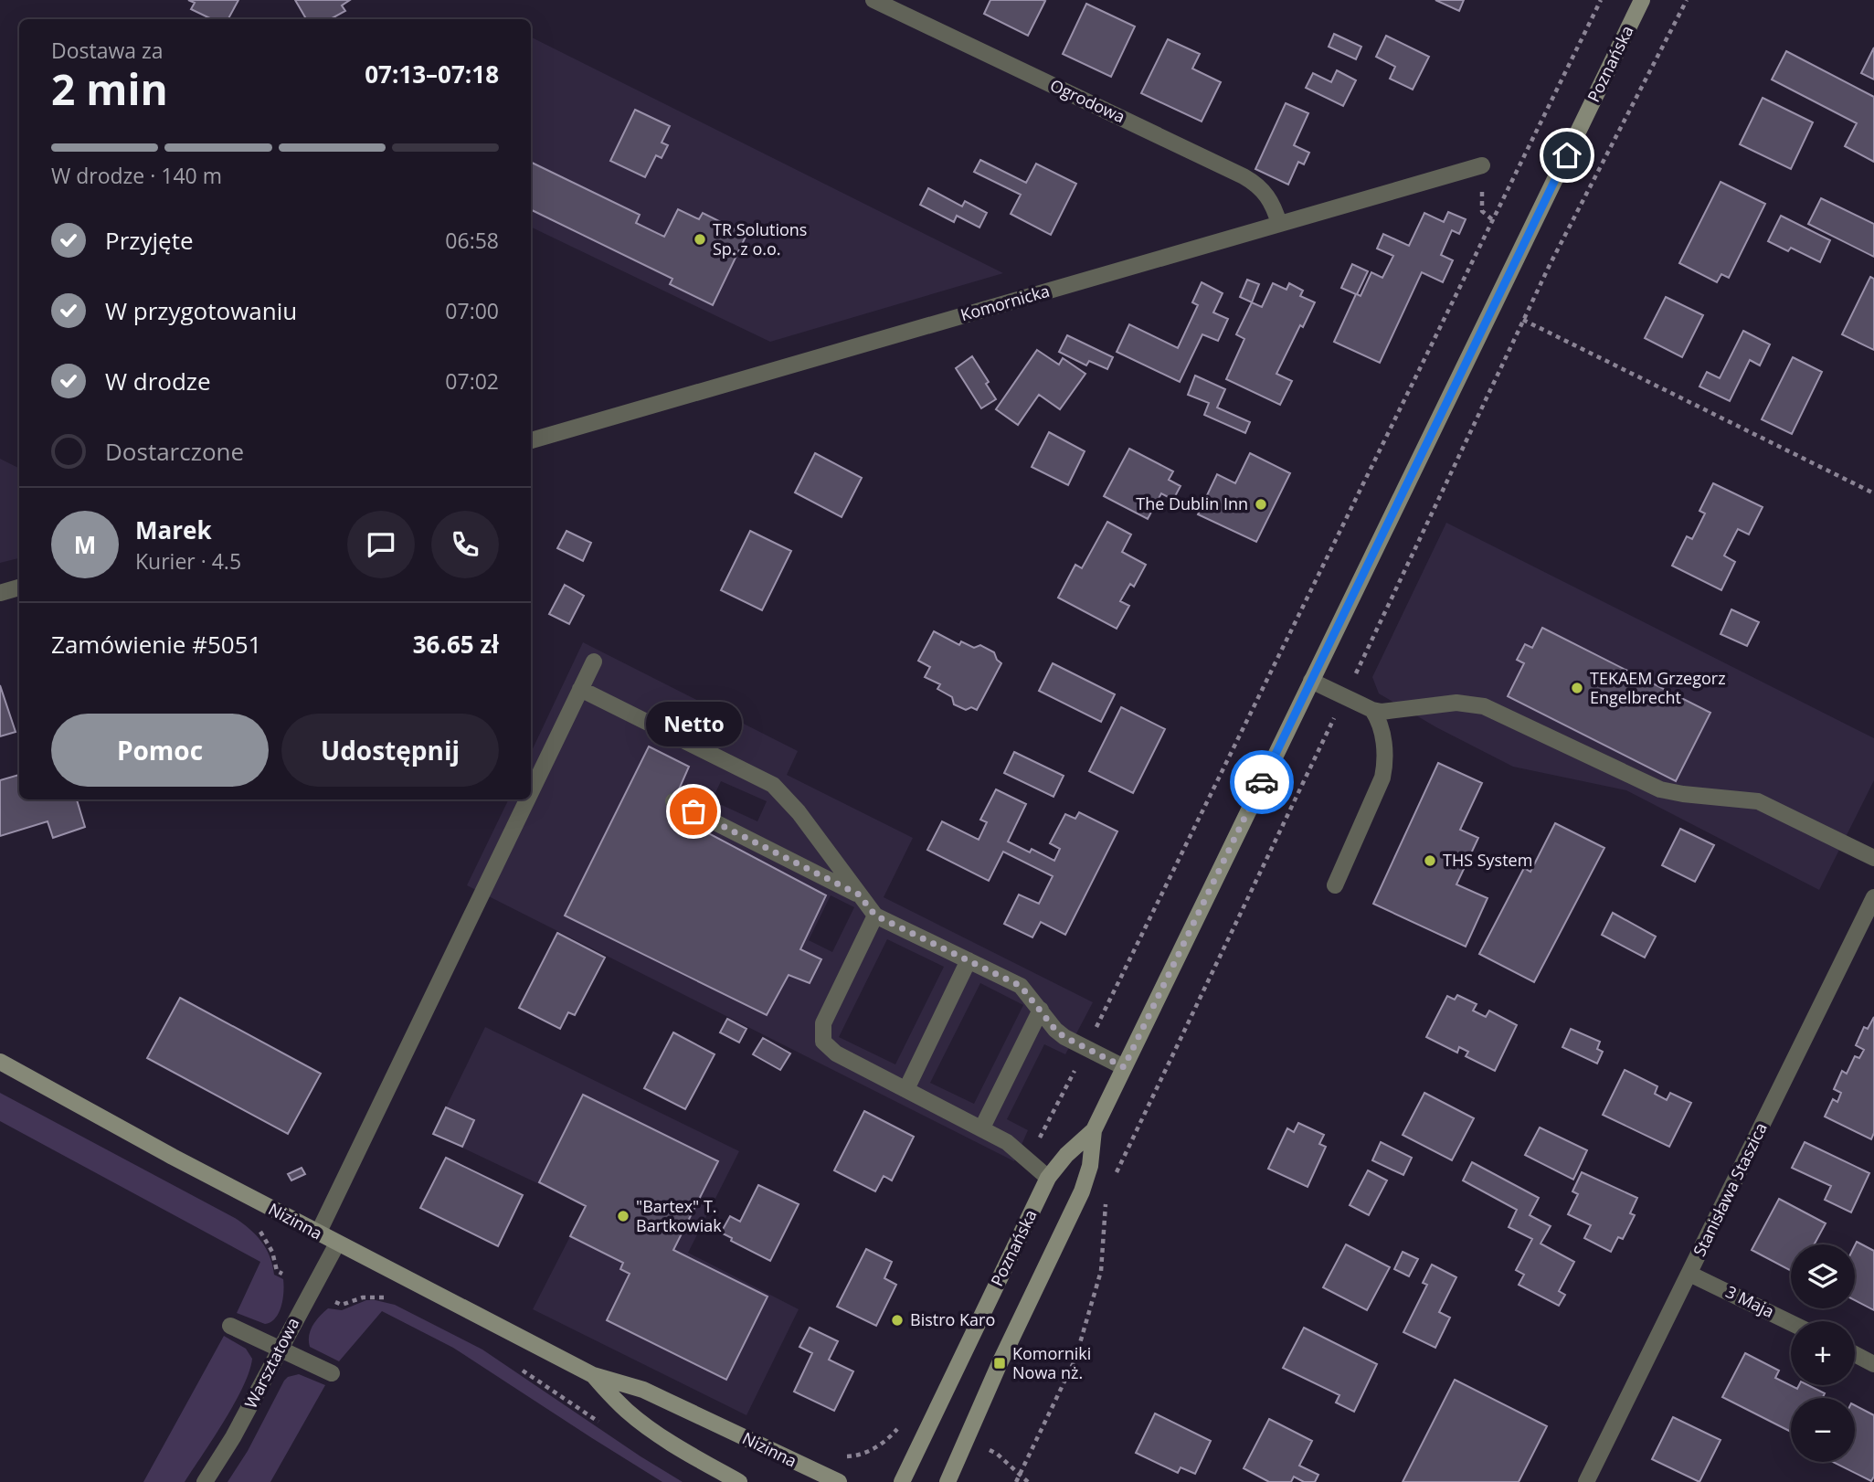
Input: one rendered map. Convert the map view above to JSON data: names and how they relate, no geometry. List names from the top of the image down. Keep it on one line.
{"streets":{"main road":["Poznańska","Nizinna"],"street":["Ogrodowa","Komornicka","Stanisława Staszica","3 Maja","Warsztatowa"]},"crossings":[["Ogrodowa","Komornicka"],["Stanisława Staszica","3 Maja"],["Nizinna","Warsztatowa"]],"places":{"other":["TR Solutions Sp. z o.o.","The Dublin Inn","TEKAEM Grzegorz Engelbrecht","Netto","THS System","\"Bartex\" T. Bartkowiak","Bistro Karo"],"transit":["Komorniki Nowa nż."]},"page":{"heading":["2 min","Dostawa za","07:13–07:18"],"panel":["Marek","Kurier · 4.5","Zamówienie #5051","36.65 zł"],"bar":"W drodze · 140 m","list":[["Przyjęte","06:58"],["W przygotowaniu","07:00"],["W drodze","07:02"],"Dostarczone"],"round":"M","buttons":["Pomoc","Udostępnij"],"bubble":"Netto","map_buttons":["+","−"]}}
